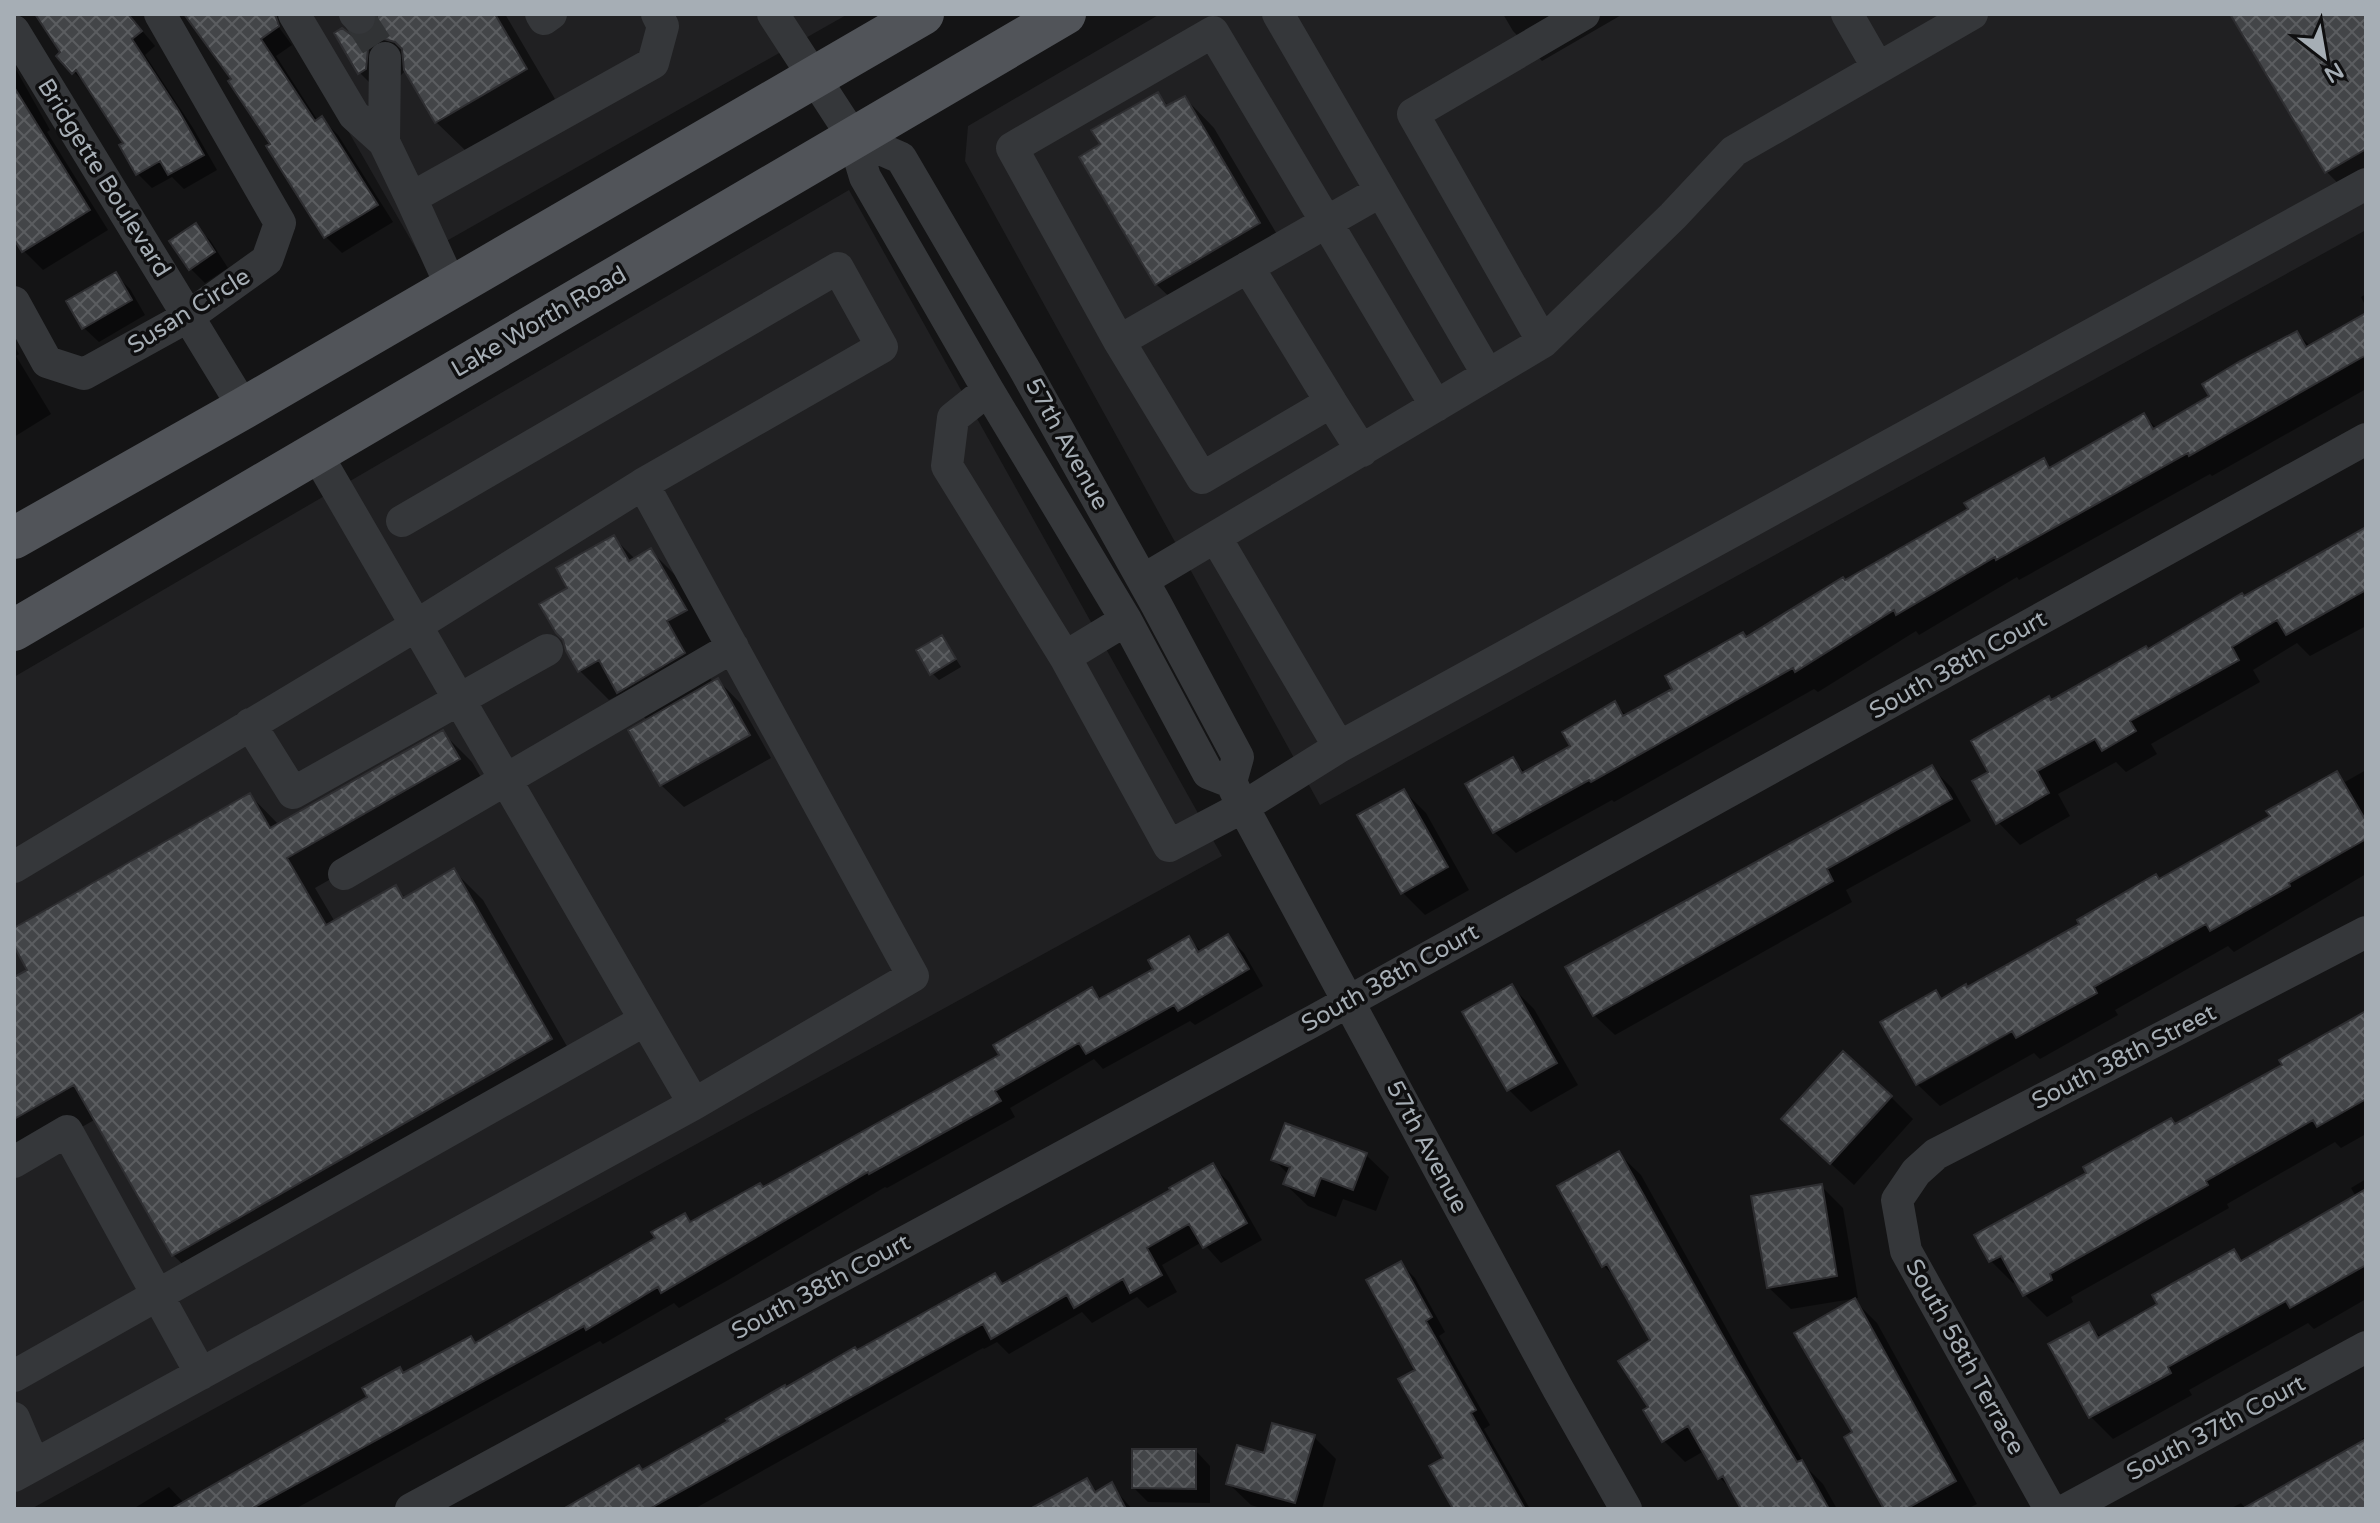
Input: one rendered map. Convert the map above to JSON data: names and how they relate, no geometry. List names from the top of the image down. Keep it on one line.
{"streets":{"main road":["Lake Worth Road"],"street":["Bridgette Boulevard","Susan Circle","57th Avenue","South 38th Court","South 38th Street","South 58th Terrace","South 37th Court"]},"crossings":[["Bridgette Boulevard","Susan Circle"],["Lake Worth Road","57th Avenue"],["57th Avenue","South 38th Court"],["South 38th Street","South 58th Terrace"]],"north":"bottom right"}
